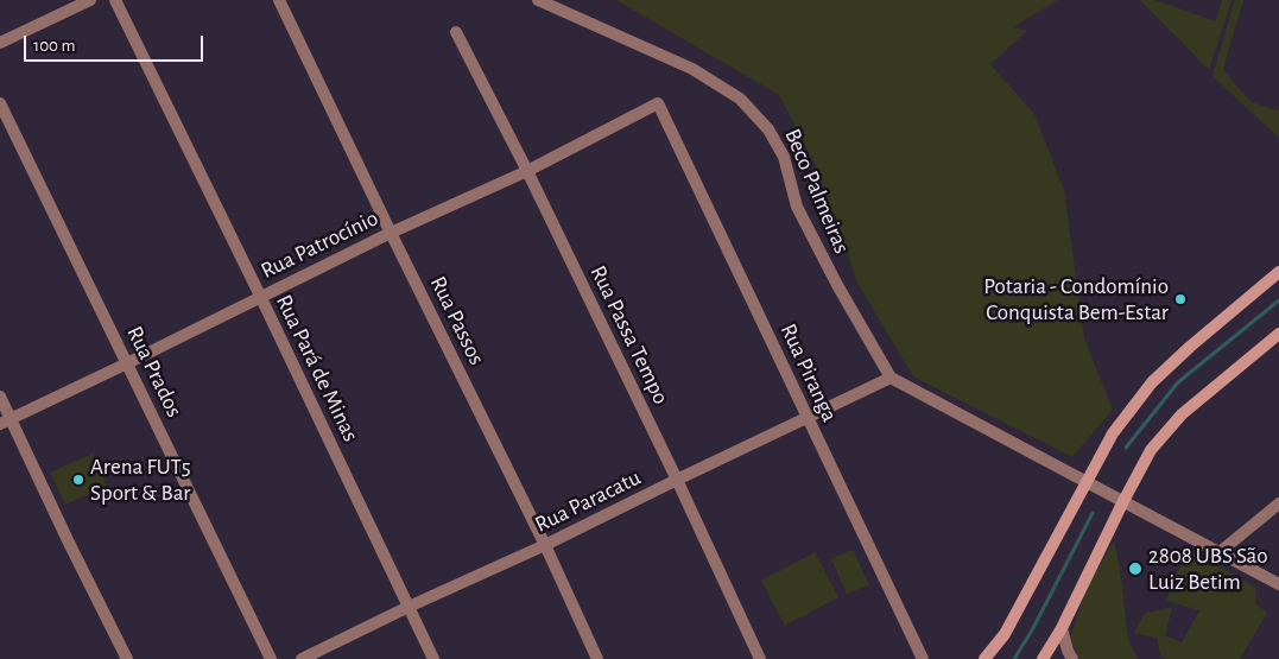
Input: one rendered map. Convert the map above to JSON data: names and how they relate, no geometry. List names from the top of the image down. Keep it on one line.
{"streets":{"street":["Beco Palmeiras","Rua Patrocínio","Rua Passos","Rua Passa Tempo","Rua Pará de Minas","Rua Prados","Rua Piranga","Rua Paracatu"]},"crossings":[["Beco Palmeiras","Rua Paracatu"],["Rua Patrocínio","Rua Passos"],["Rua Patrocínio","Rua Passa Tempo"],["Rua Patrocínio","Rua Pará de Minas"],["Rua Patrocínio","Rua Prados"],["Rua Patrocínio","Rua Piranga"],["Rua Passos","Rua Paracatu"],["Rua Passa Tempo","Rua Paracatu"],["Rua Pará de Minas","Rua Paracatu"],["Rua Piranga","Rua Paracatu"]],"places":["Potaria - Condomínio Conquista Bem-Estar","Arena FUT5 Sport & Bar","2808 UBS São Luiz Betim"],"scale_bar":"100 m"}
